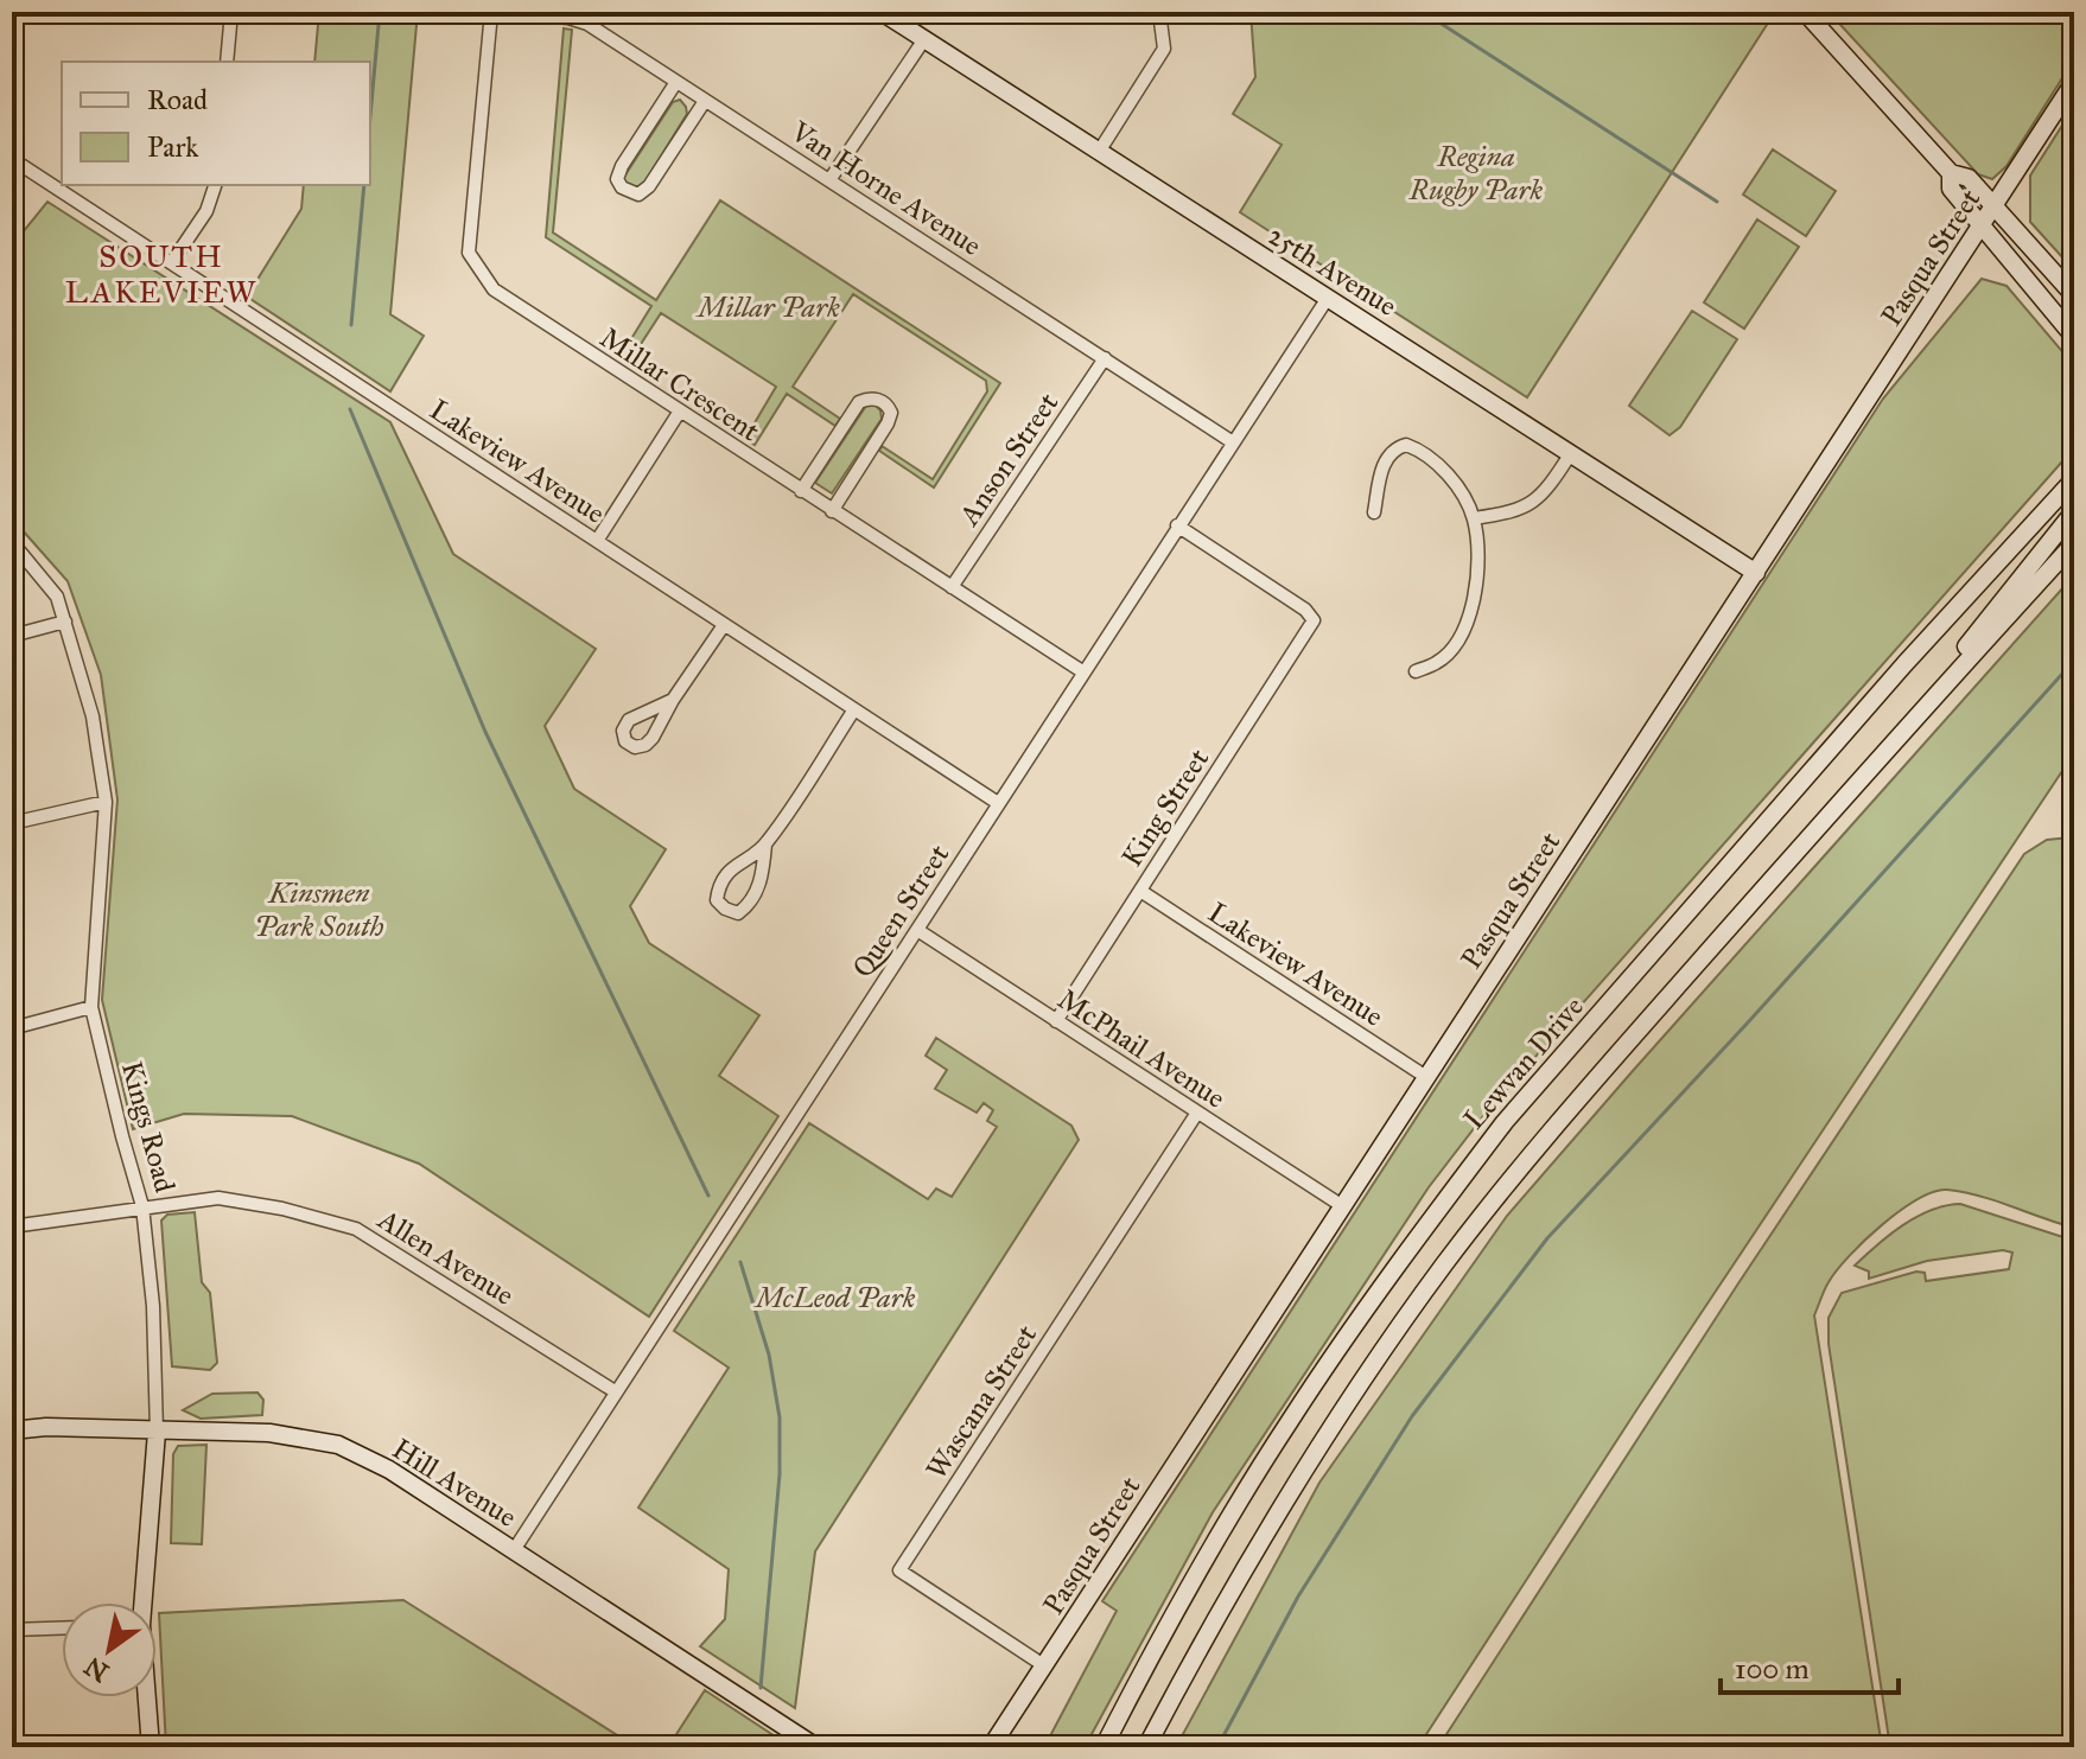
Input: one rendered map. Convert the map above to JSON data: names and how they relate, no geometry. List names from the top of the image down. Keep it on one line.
{"streets":{"street":["Van Horne Avenue","Pasqua Street","25th Avenue","Millar Crescent","Anson Street","Lakeview Avenue","King Street","Queen Street","McPhail Avenue","Lewvan Drive","Kings Road","Allen Avenue","Wascana Street","Hill Avenue"]},"crossings":[["Van Horne Avenue","Anson Street"],["Van Horne Avenue","Queen Street"],["Pasqua Street","25th Avenue"],["Pasqua Street","Lakeview Avenue"],["Pasqua Street","McPhail Avenue"],["Pasqua Street","Wascana Street"],["25th Avenue","Queen Street"],["Millar Crescent","Anson Street"],["Millar Crescent","Queen Street"],["Lakeview Avenue","King Street"],["Lakeview Avenue","Queen Street"],["King Street","Queen Street"],["King Street","McPhail Avenue"],["Queen Street","McPhail Avenue"],["Queen Street","Allen Avenue"],["Queen Street","Hill Avenue"],["McPhail Avenue","Wascana Street"],["Kings Road","Allen Avenue"],["Kings Road","Hill Avenue"]],"districts":["SOUTH LAKEVIEW"],"parks":["Regina Rugby Park","Millar Park","Kinsmen Park South","McLeod Park"],"legend":["Road","Park"],"scale_bar":"100 m","north":"bottom left"}
